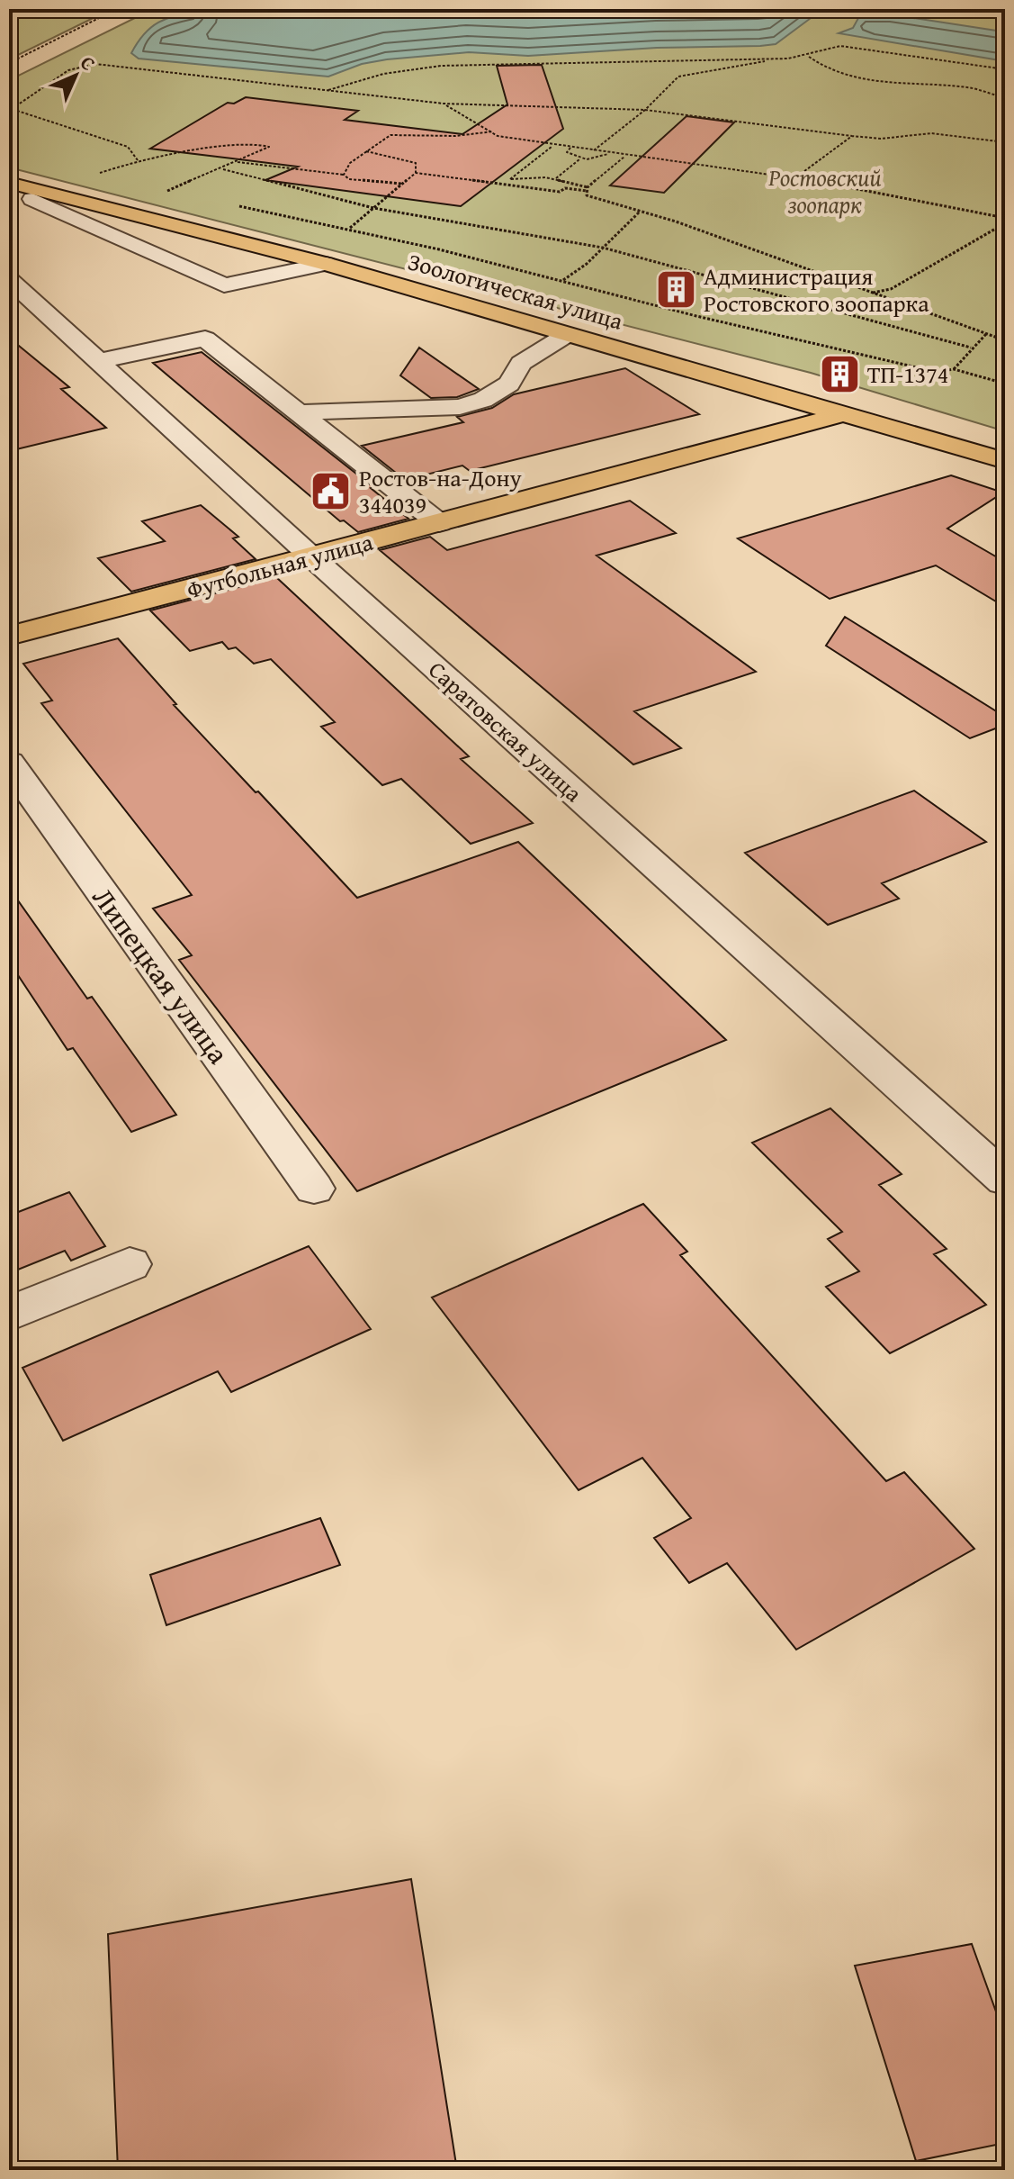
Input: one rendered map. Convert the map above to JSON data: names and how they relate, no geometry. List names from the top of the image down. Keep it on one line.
{"streets":{"main road":["Зоологическая улица","Футбольная улица"],"street":["Саратовская улица","Липецкая улица"]},"crossings":[["Зоологическая улица","Футбольная улица"],["Футбольная улица","Саратовская улица"]],"parks":["Ростовский зоопарк"],"places":{"building":["Администрация Ростовского зоопарка","ТП-1374"],"public building":["Ростов-на-Дону 344039"]},"north":"top right"}
